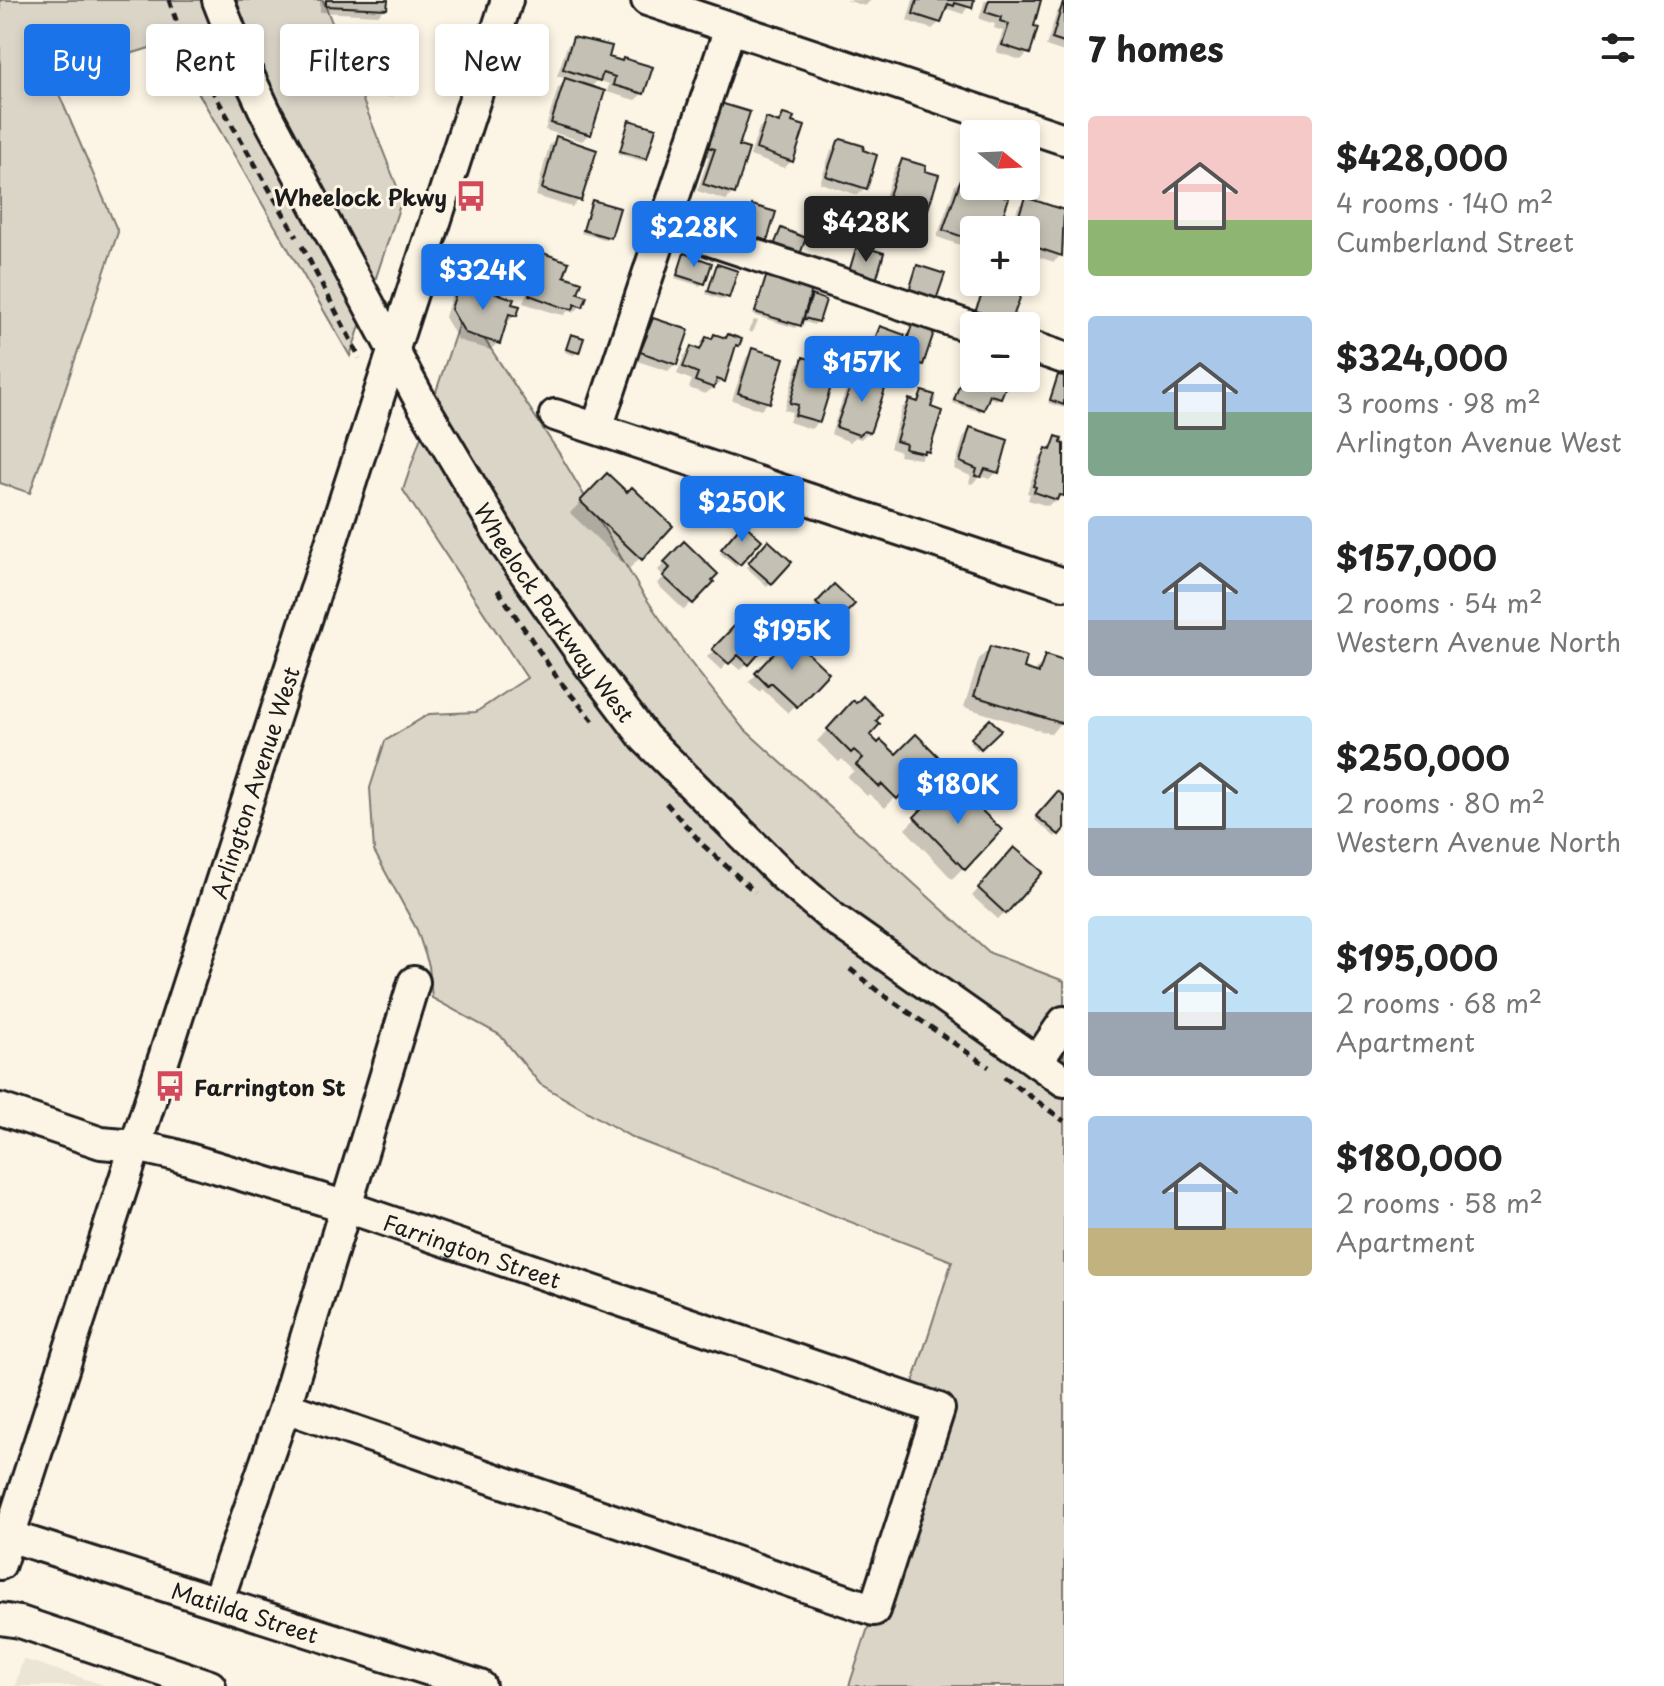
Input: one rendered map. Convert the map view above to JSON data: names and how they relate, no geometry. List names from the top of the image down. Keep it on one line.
{"streets":{"street":["Wheelock Parkway West","Arlington Avenue West","Farrington Street","Matilda Street"]},"crossings":[["Wheelock Parkway West","Arlington Avenue West"],["Arlington Avenue West","Farrington Street"],["Arlington Avenue West","Matilda Street"]],"places":{"bus stop":["Wheelock Pkwy","Farrington St"]},"north":"right","page":{"heading":"7 homes","chip":["Buy","Rent","Filters","New"],"list":[{"name":"$428,000","note":"4 rooms · 140 m² · Cumberland Street"},{"name":"$324,000","note":"3 rooms · 98 m² · Arlington Avenue West"},{"name":"$157,000","note":"2 rooms · 54 m² · Western Avenue North"},{"name":"$250,000","note":"2 rooms · 80 m² · Western Avenue North"},{"name":"$195,000","note":"2 rooms · 68 m² · Apartment"},{"name":"$180,000","note":"2 rooms · 58 m² · Apartment"}],"map_buttons":["+","−"],"price":["$428K","$228K","$324K","$157K","$250K","$195K","$180K"]}}
